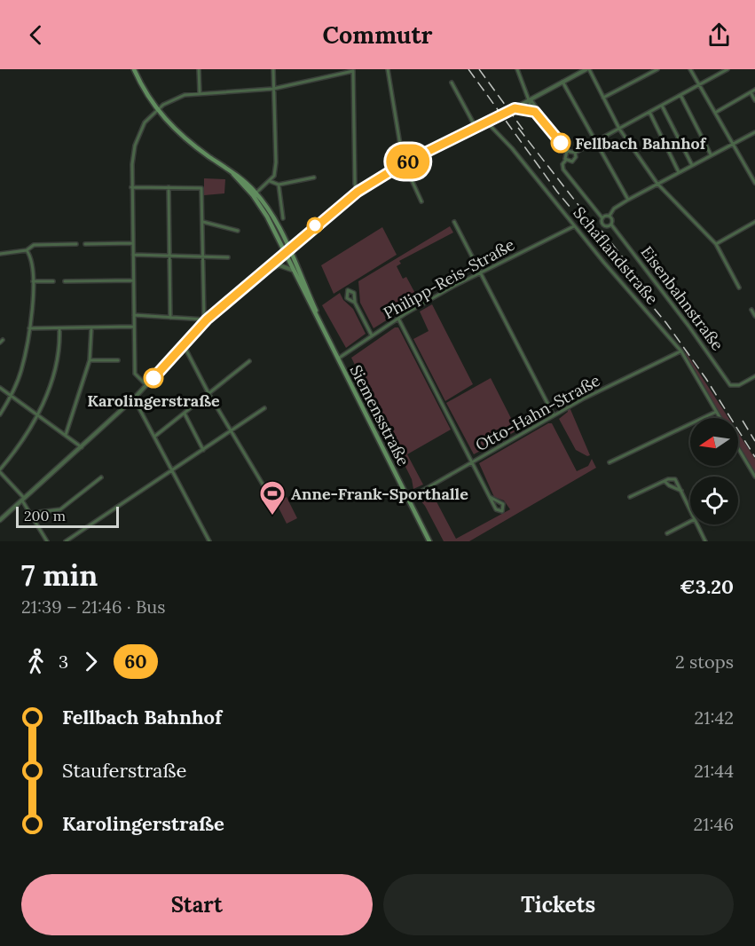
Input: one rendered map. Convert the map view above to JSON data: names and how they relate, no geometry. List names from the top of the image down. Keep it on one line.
{"streets":{"main road":["Siemensstraße"],"street":["Schaflandstraße","Philipp-Reis-Straße","Eisenbahnstraße","Otto-Hahn-Straße"]},"crossings":[["Schaflandstraße","Philipp-Reis-Straße"],["Schaflandstraße","Otto-Hahn-Straße"],["Philipp-Reis-Straße","Siemensstraße"],["Otto-Hahn-Straße","Siemensstraße"]],"places":{"other":["Fellbach Bahnhof","Karolingerstraße"],"sports":["Anne-Frank-Sporthalle"]},"lines":["bus line 60"],"scale_bar":"200 m","north":"left","page":{"header":"Commutr","on_map":"60","scale":"200 m","heading":["7 min","21:39 – 21:46 · Bus","€3.20"],"legs":["3","60","2 stops"],"list":[{"name":"Fellbach Bahnhof","value":"21:42"},{"name":"Stauferstraße","value":"21:44"},{"name":"Karolingerstraße","value":"21:46"}],"buttons":["Start","Tickets"]}}
